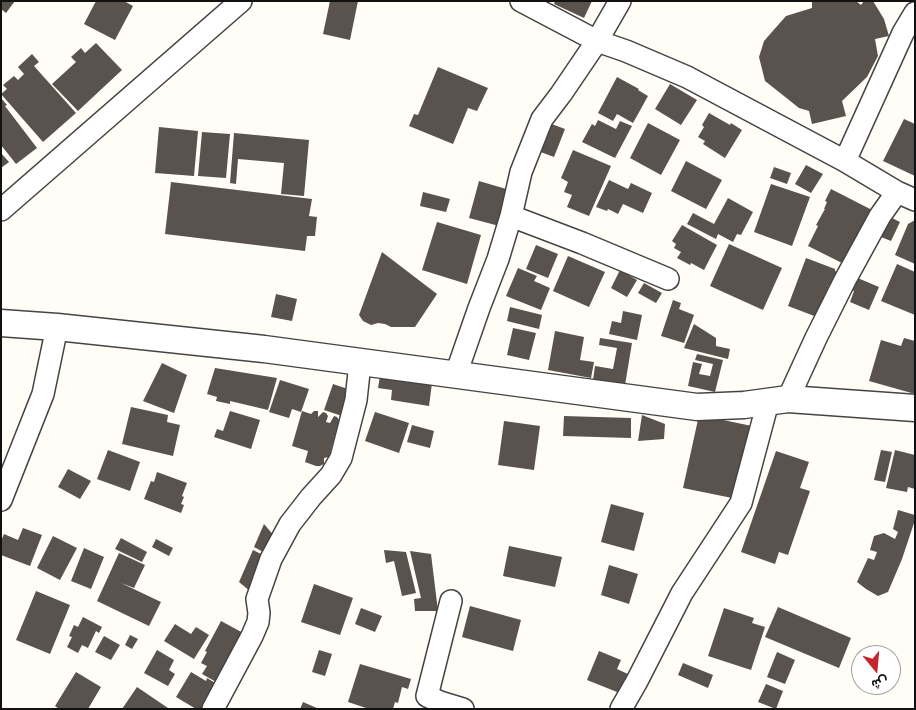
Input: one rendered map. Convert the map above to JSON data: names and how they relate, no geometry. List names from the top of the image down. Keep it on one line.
{"north":"bottom"}
